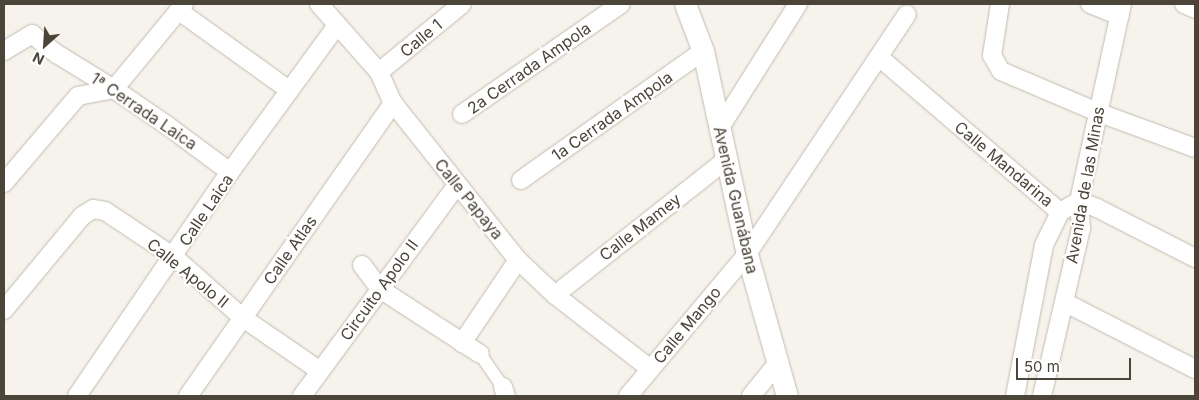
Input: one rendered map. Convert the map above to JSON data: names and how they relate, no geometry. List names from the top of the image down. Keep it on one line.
{"streets":{"street":["Calle 1","2a Cerrada Ampola","1ª Cerrada Laica","1a Cerrada Ampola","Calle Mandarina","Avenida de las Minas","Calle Papaya","Avenida Guanábana","Calle Laica","Calle Mamey","Calle Atlas","Calle Apolo II","Circuito Apolo II","Calle Mango"]},"crossings":[["Calle 1","Calle Papaya"],["1ª Cerrada Laica","Calle Laica"],["1a Cerrada Ampola","Avenida Guanábana"],["Calle Mandarina","Avenida de las Minas"],["Calle Papaya","Calle Laica"],["Calle Papaya","Calle Mamey"],["Calle Papaya","Calle Atlas"],["Calle Papaya","Circuito Apolo II"],["Calle Papaya","Calle Mango"],["Avenida Guanábana","Calle Mamey"],["Avenida Guanábana","Calle Mango"],["Calle Laica","Calle Apolo II"],["Calle Atlas","Calle Apolo II"],["Calle Apolo II","Circuito Apolo II"]],"scale_bar":"50 m","north":"bottom left"}
